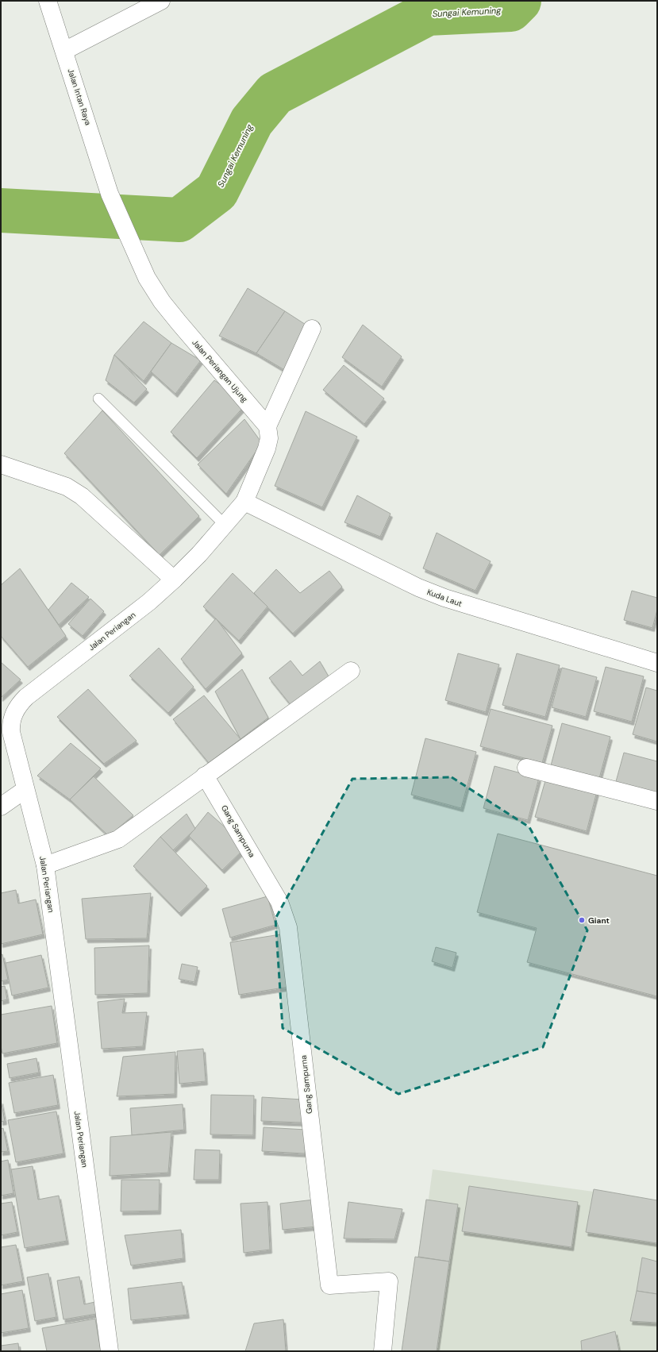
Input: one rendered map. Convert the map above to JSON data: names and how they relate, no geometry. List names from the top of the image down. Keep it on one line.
{"streets":{"street":["Jalan Intan Raya","Jalan Periangan Ujung","Kuda Laut","Jalan Periangan","Gang Sampurna"]},"crossings":[["Jalan Intan Raya","Jalan Periangan Ujung"],["Kuda Laut","Jalan Periangan"]],"water":["Sungai Kemuning"],"places":["Giant"]}
